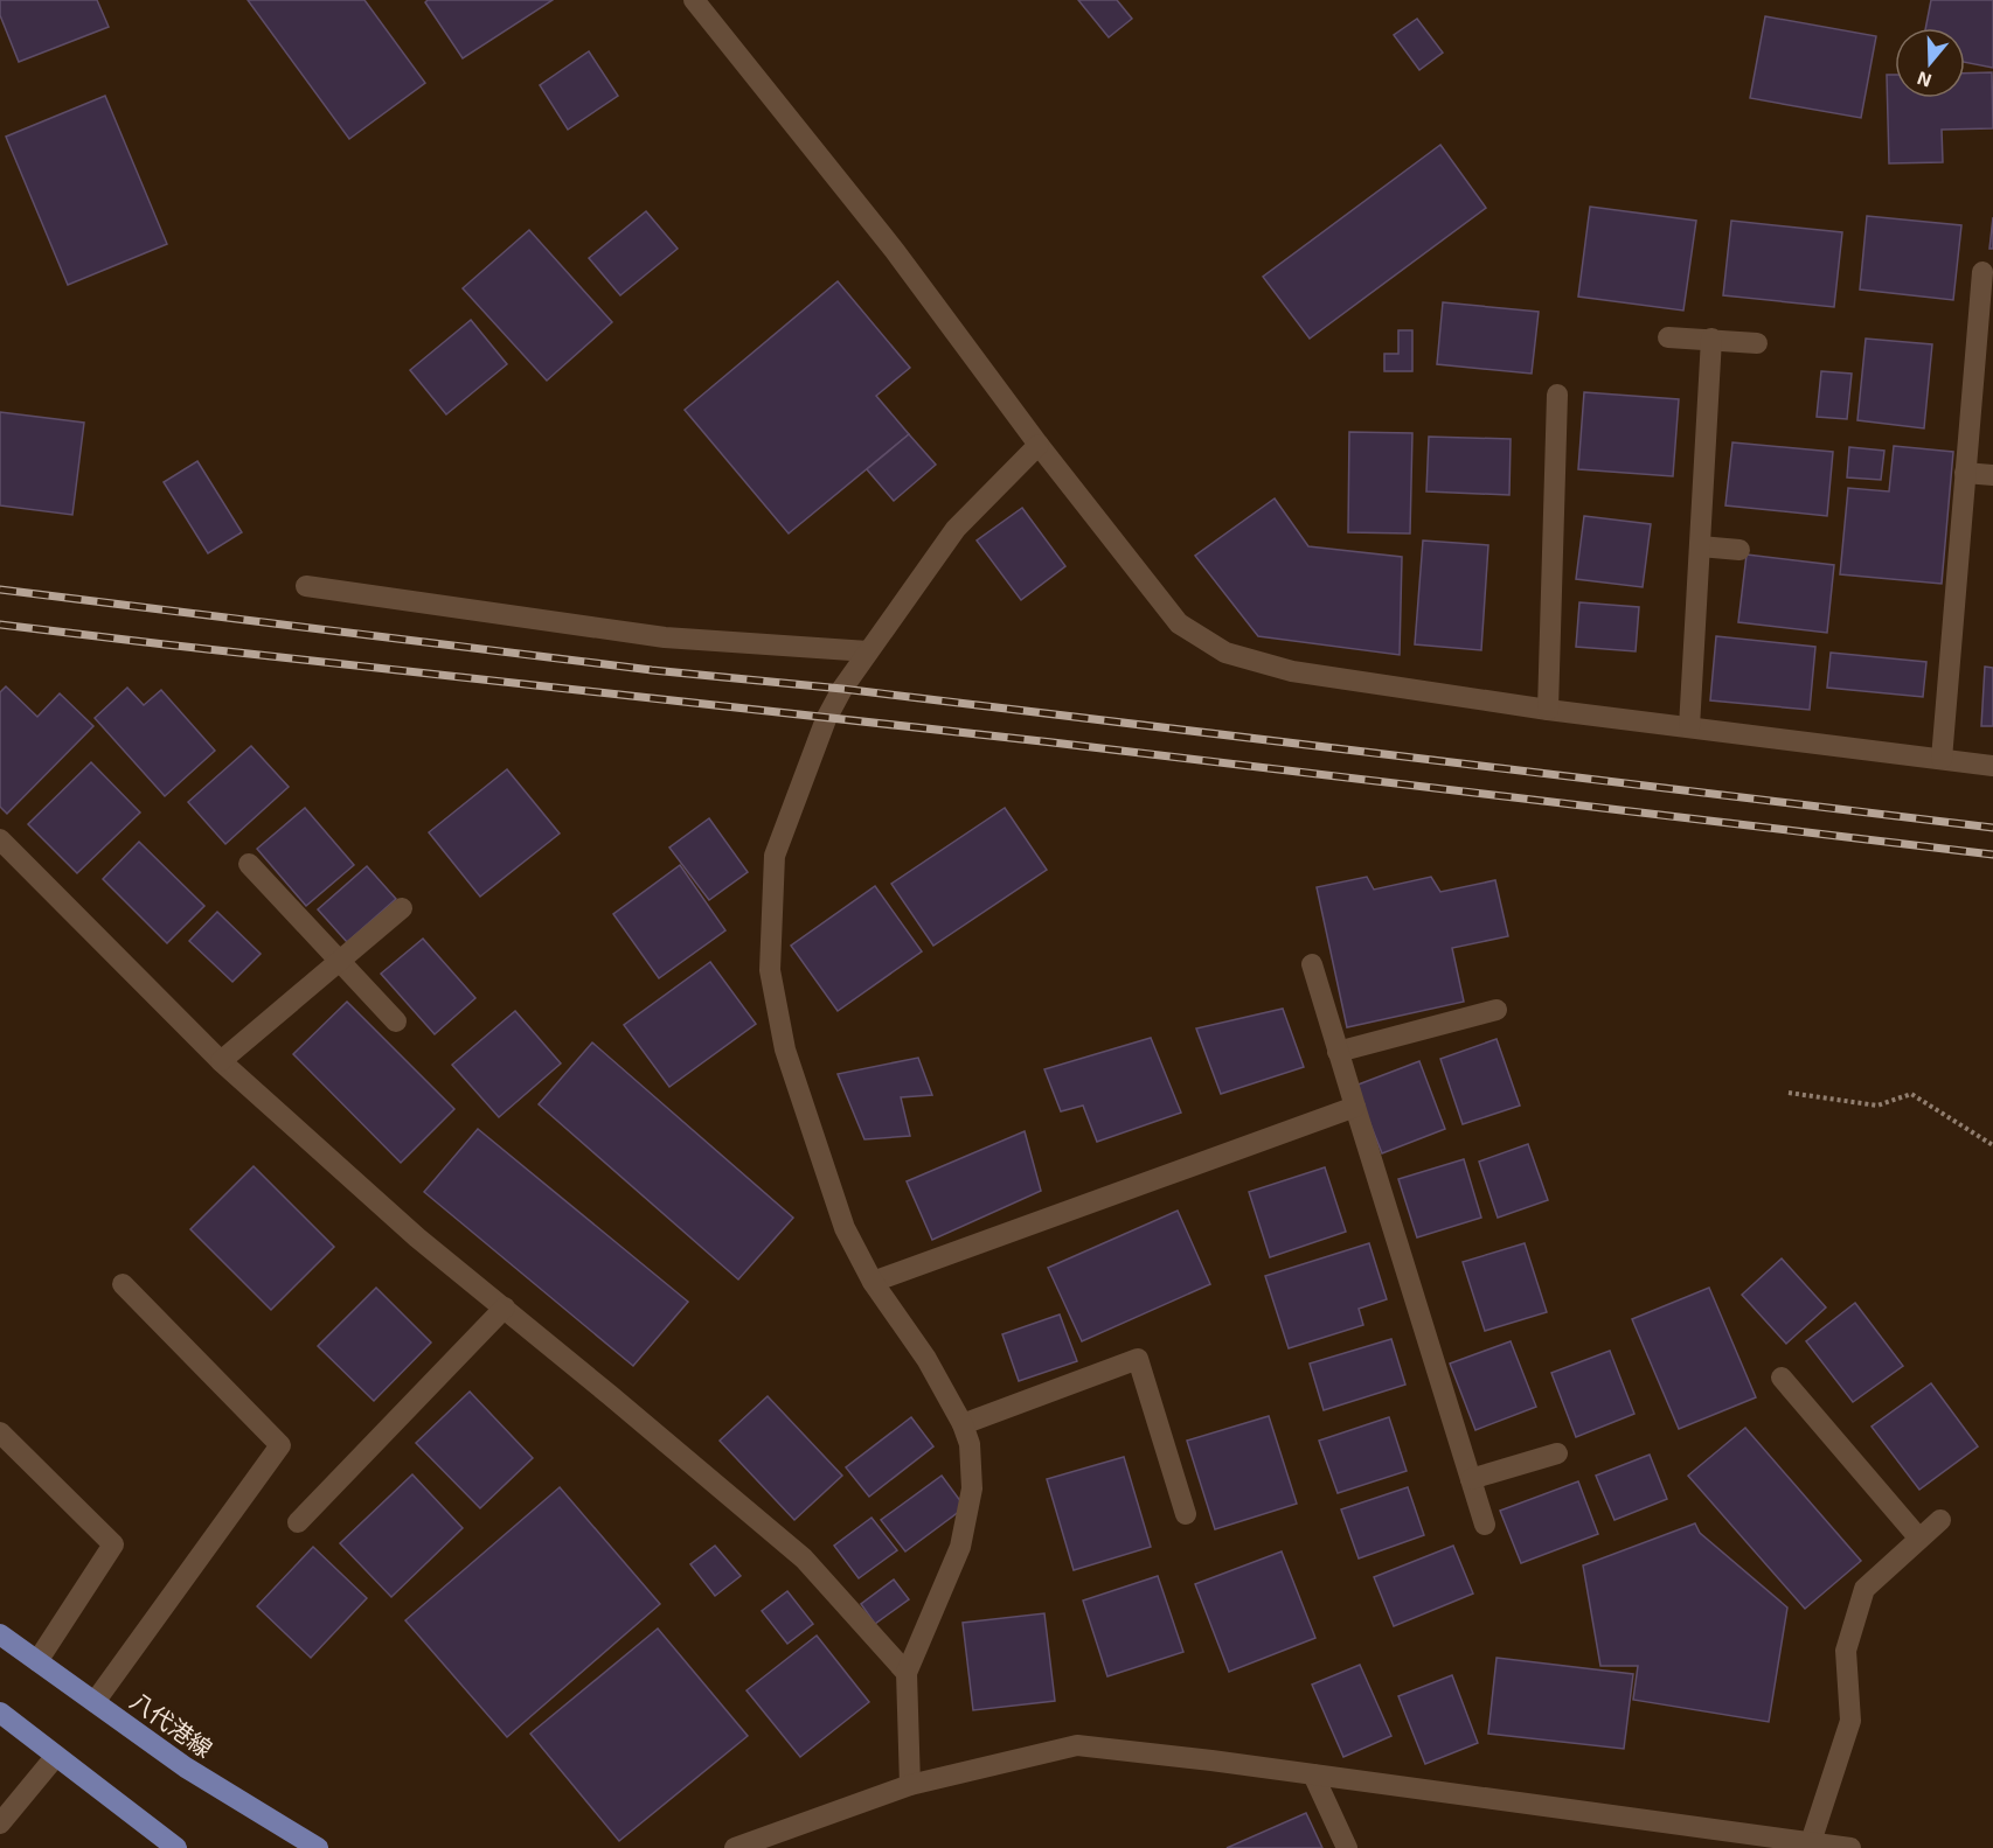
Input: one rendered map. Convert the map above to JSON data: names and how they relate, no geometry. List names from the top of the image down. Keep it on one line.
{"streets":{"main road":["八代港線"]},"north":"bottom"}
